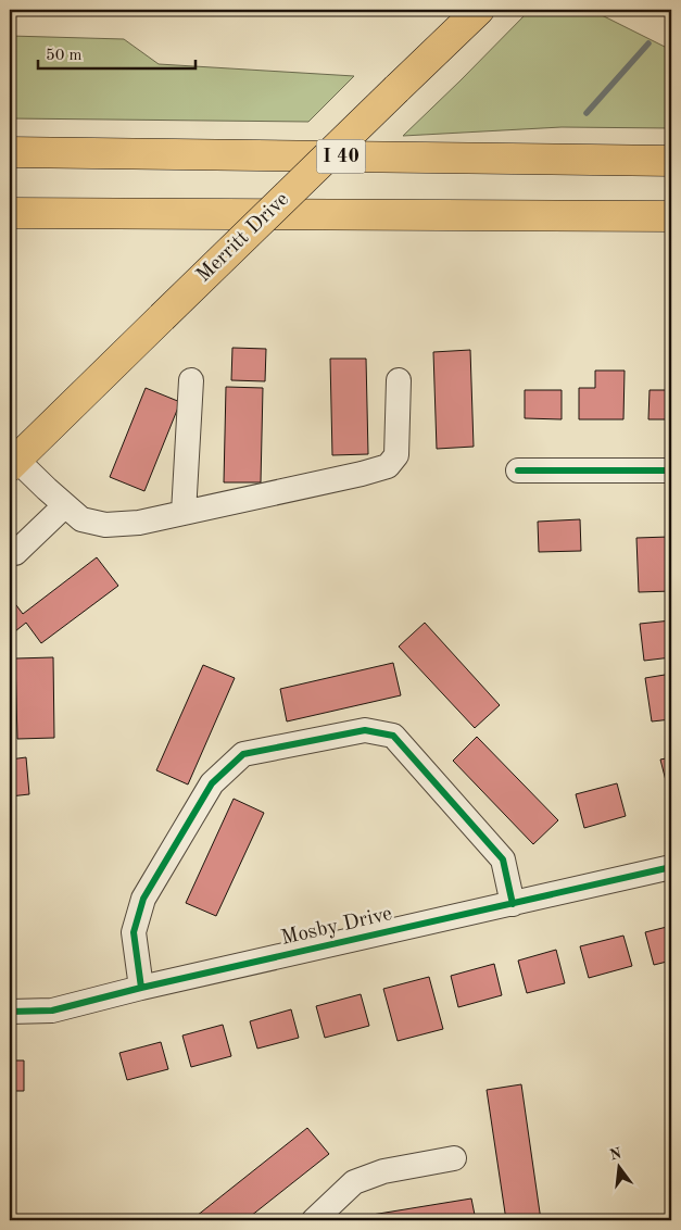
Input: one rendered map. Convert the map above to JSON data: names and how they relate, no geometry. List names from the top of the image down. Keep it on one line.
{"streets":{"main road":["I 40","Merritt Drive"],"street":["Mosby Drive"]},"scale_bar":"50 m","north":"top"}
